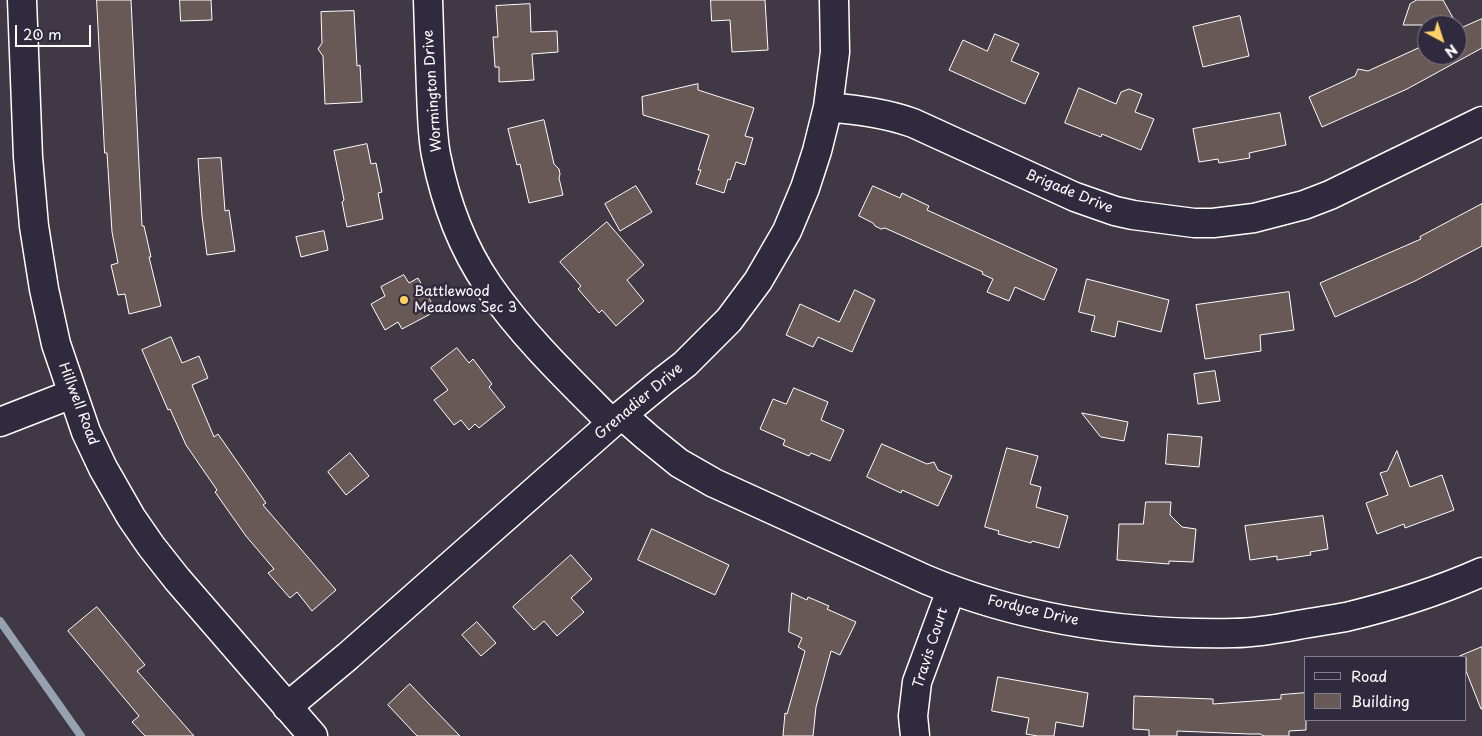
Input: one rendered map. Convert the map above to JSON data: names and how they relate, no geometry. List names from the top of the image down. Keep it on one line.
{"streets":{"street":["Wormington Drive","Brigade Drive","Grenadier Drive","Hillwell Road","Fordyce Drive","Travis Court"]},"crossings":[["Wormington Drive","Grenadier Drive"],["Wormington Drive","Fordyce Drive"],["Brigade Drive","Grenadier Drive"],["Grenadier Drive","Hillwell Road"],["Grenadier Drive","Fordyce Drive"],["Fordyce Drive","Travis Court"]],"places":["Battlewood Meadows Sec 3"],"legend":["Road","Building"],"scale_bar":"20 m","north":"bottom right"}
